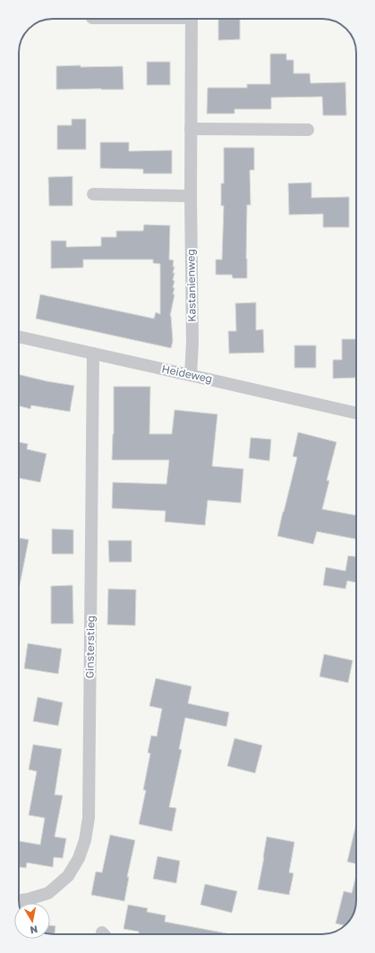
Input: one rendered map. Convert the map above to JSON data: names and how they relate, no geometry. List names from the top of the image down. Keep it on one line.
{"streets":{"street":["Kastanienweg","Heideweg","Ginsterstieg"]},"crossings":[["Kastanienweg","Heideweg"],["Heideweg","Ginsterstieg"]],"north":"bottom"}
